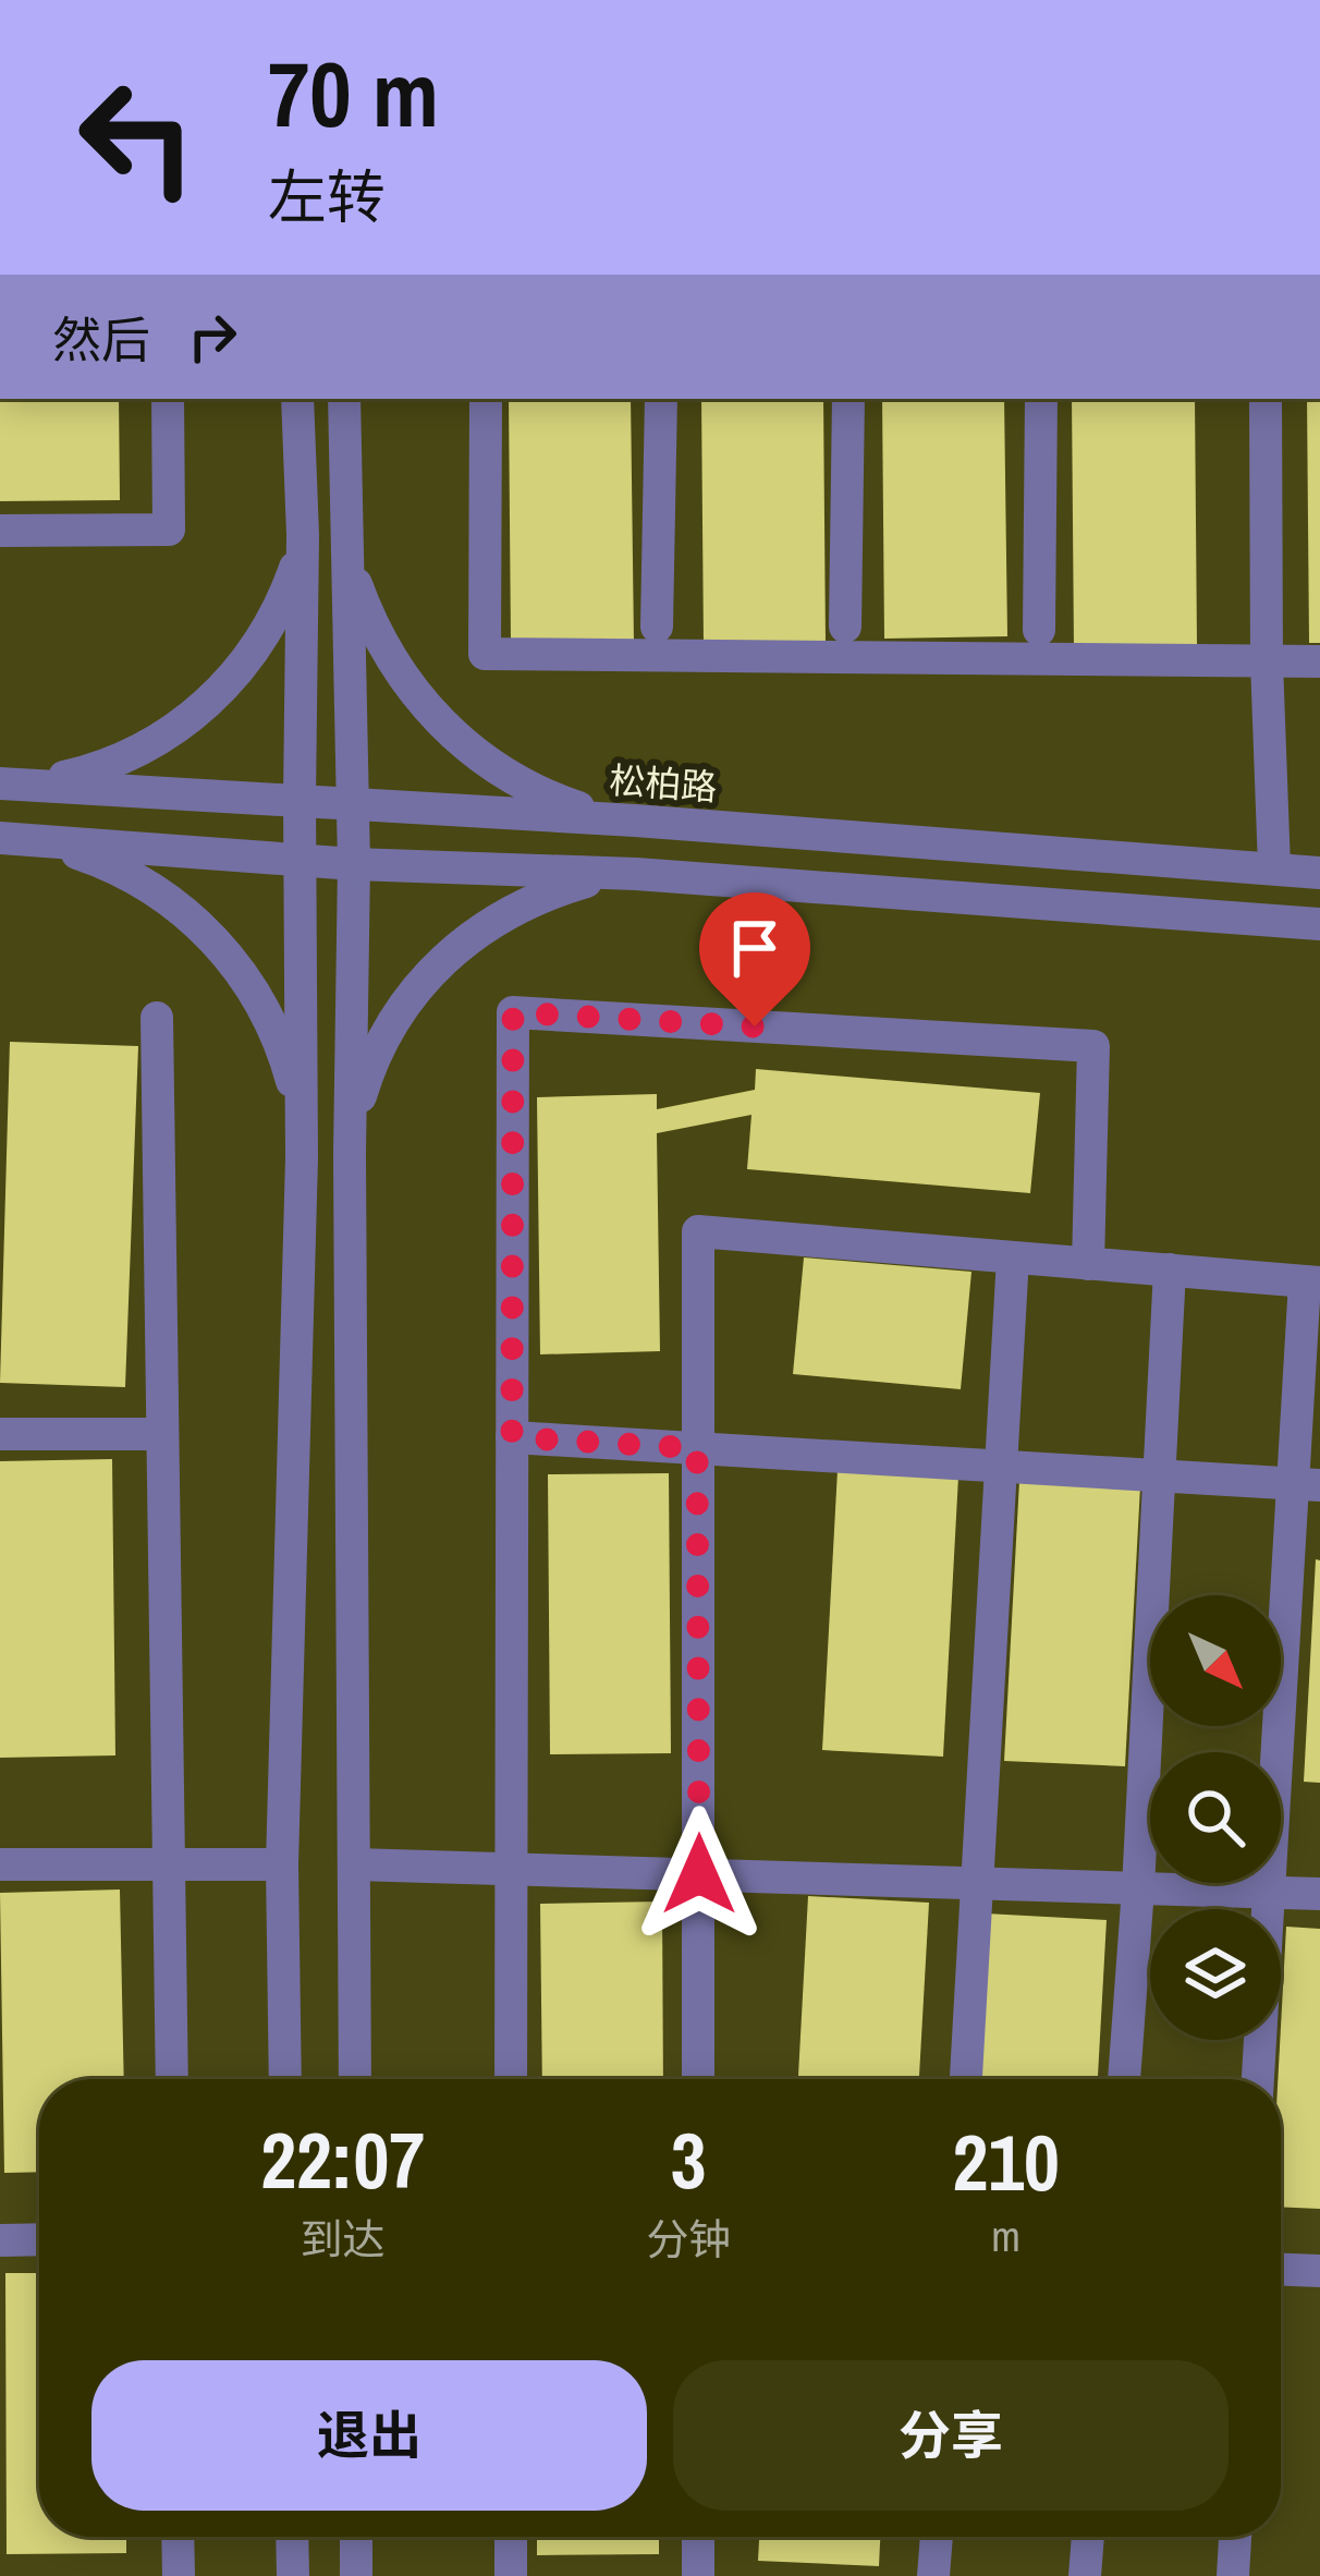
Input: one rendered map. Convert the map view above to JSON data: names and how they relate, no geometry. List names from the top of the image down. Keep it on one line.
{"streets":{"street":["松柏路"]},"north":"bottom right","page":{"turn":["70 m","左转"],"then":"然后","eta":["22:07","到达","3","分钟","210","m"],"buttons":["退出","分享"]}}
